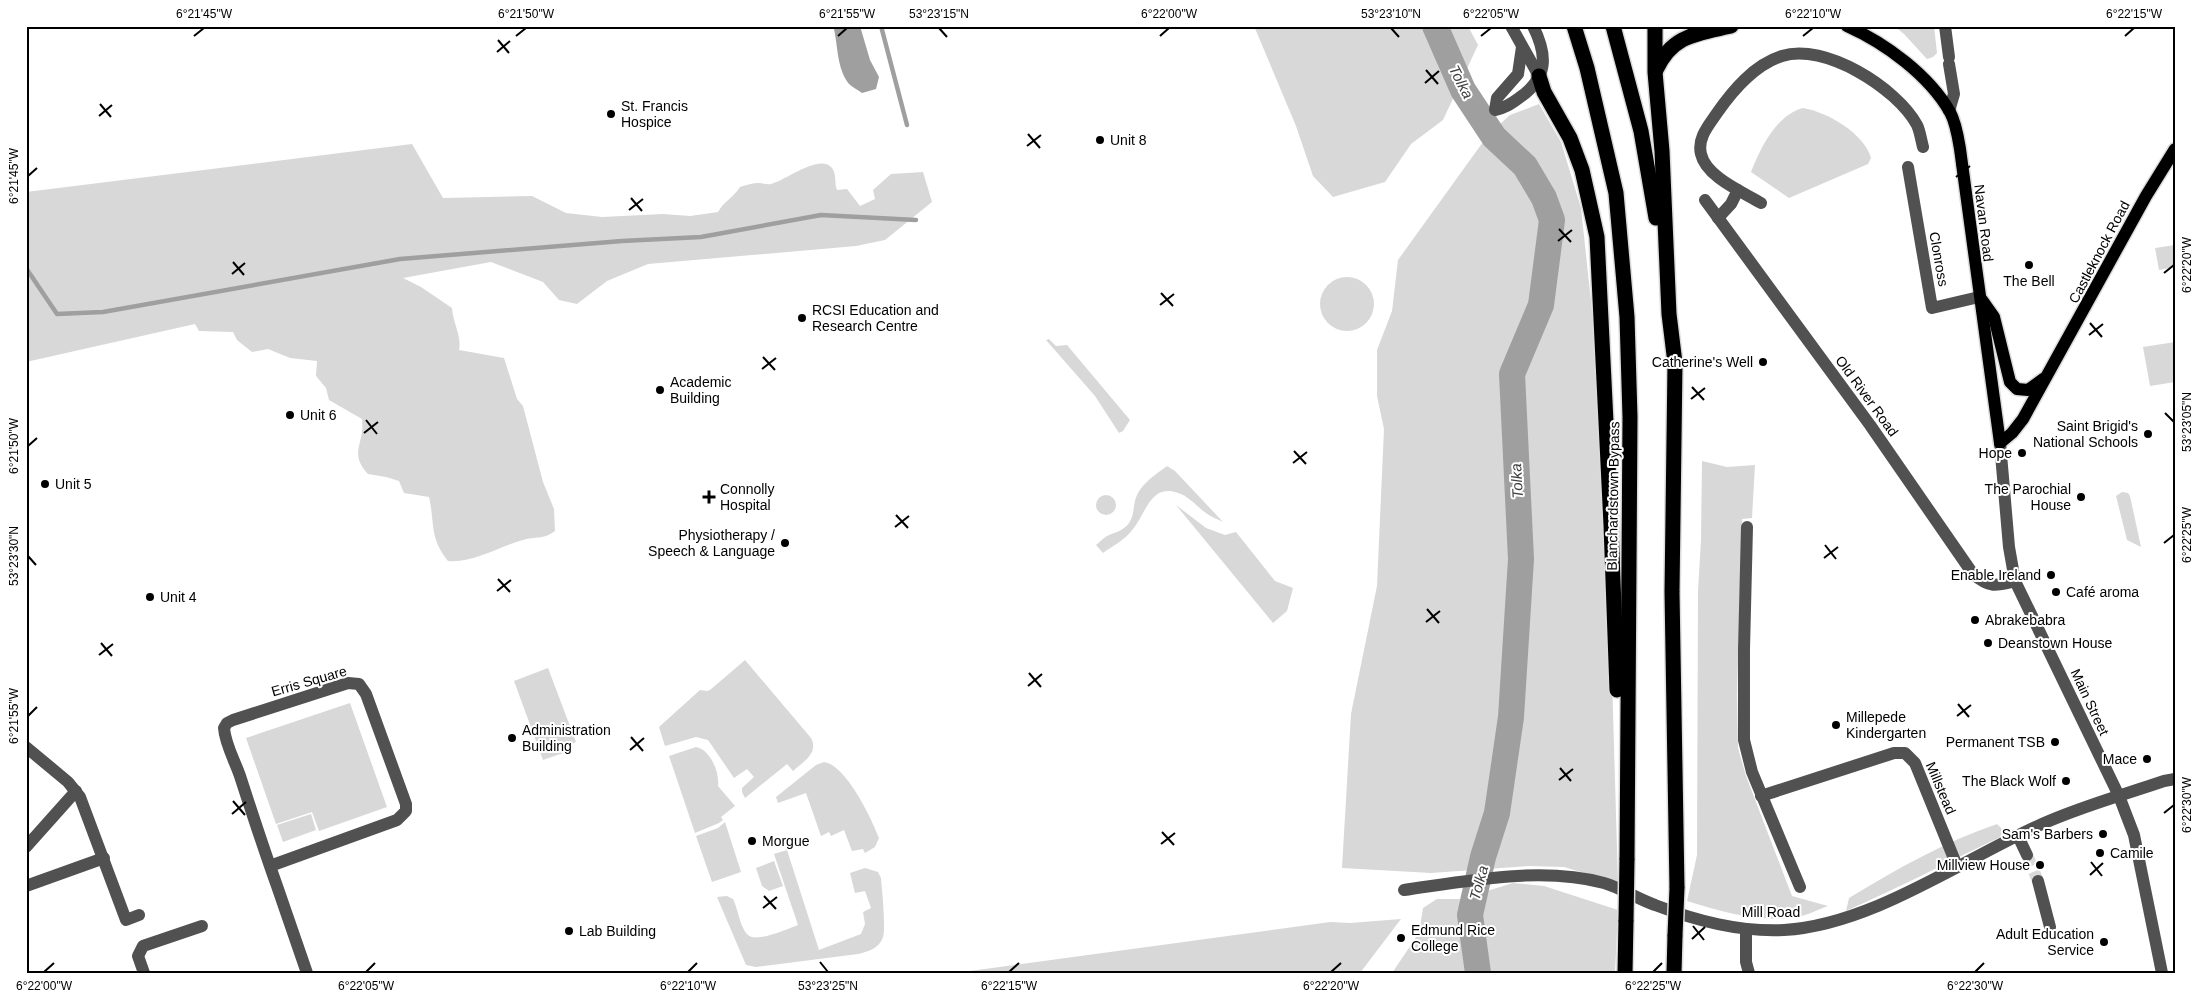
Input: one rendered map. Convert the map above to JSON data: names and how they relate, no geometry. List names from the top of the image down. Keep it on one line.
{"streets":{"highway":["Blanchardstown Bypass"],"main road":["Navan Road","Castleknock Road"],"street":["Clonross","Old River Road","Erris Square","Main Street","Millstead","Mill Road"]},"crossings":[["Navan Road","Castleknock Road"],["Navan Road","Clonross"],["Navan Road","Main Street"],["Castleknock Road","Clonross"],["Castleknock Road","Main Street"],["Old River Road","Main Street"],["Main Street","Mill Road"],["Millstead","Mill Road"]],"water":["Tolka"],"places":{"other":["St. Francis Hospice","Unit 8","The Bell","RCSI Education and Research Centre","Catherine's Well","Academic Building","Unit 6","Saint Brigid's National Schools","Hope","Unit 5","The Parochial House","Physiotherapy / Speech & Language","Enable Ireland","Café aroma","Unit 4","Abrakebabra","Deanstown House","Millepede Kindergarten","Administration Building","Permanent TSB","Mace","The Black Wolf","Sam's Barbers","Morgue","Camile","Millview House","Lab Building","Edmund Rice College","Adult Education Service"],"health":["Connolly Hospital"]},"coordinates":["6°21'45\"W","6°21'50\"W","6°21'55\"W","53°23'15\"N","6°22'00\"W","53°23'10\"N","6°22'05\"W","6°22'10\"W","6°22'15\"W","6°22'20\"W","53°23'05\"N","6°22'25\"W","53°23'30\"N","6°22'30\"W","53°23'25\"N"]}
